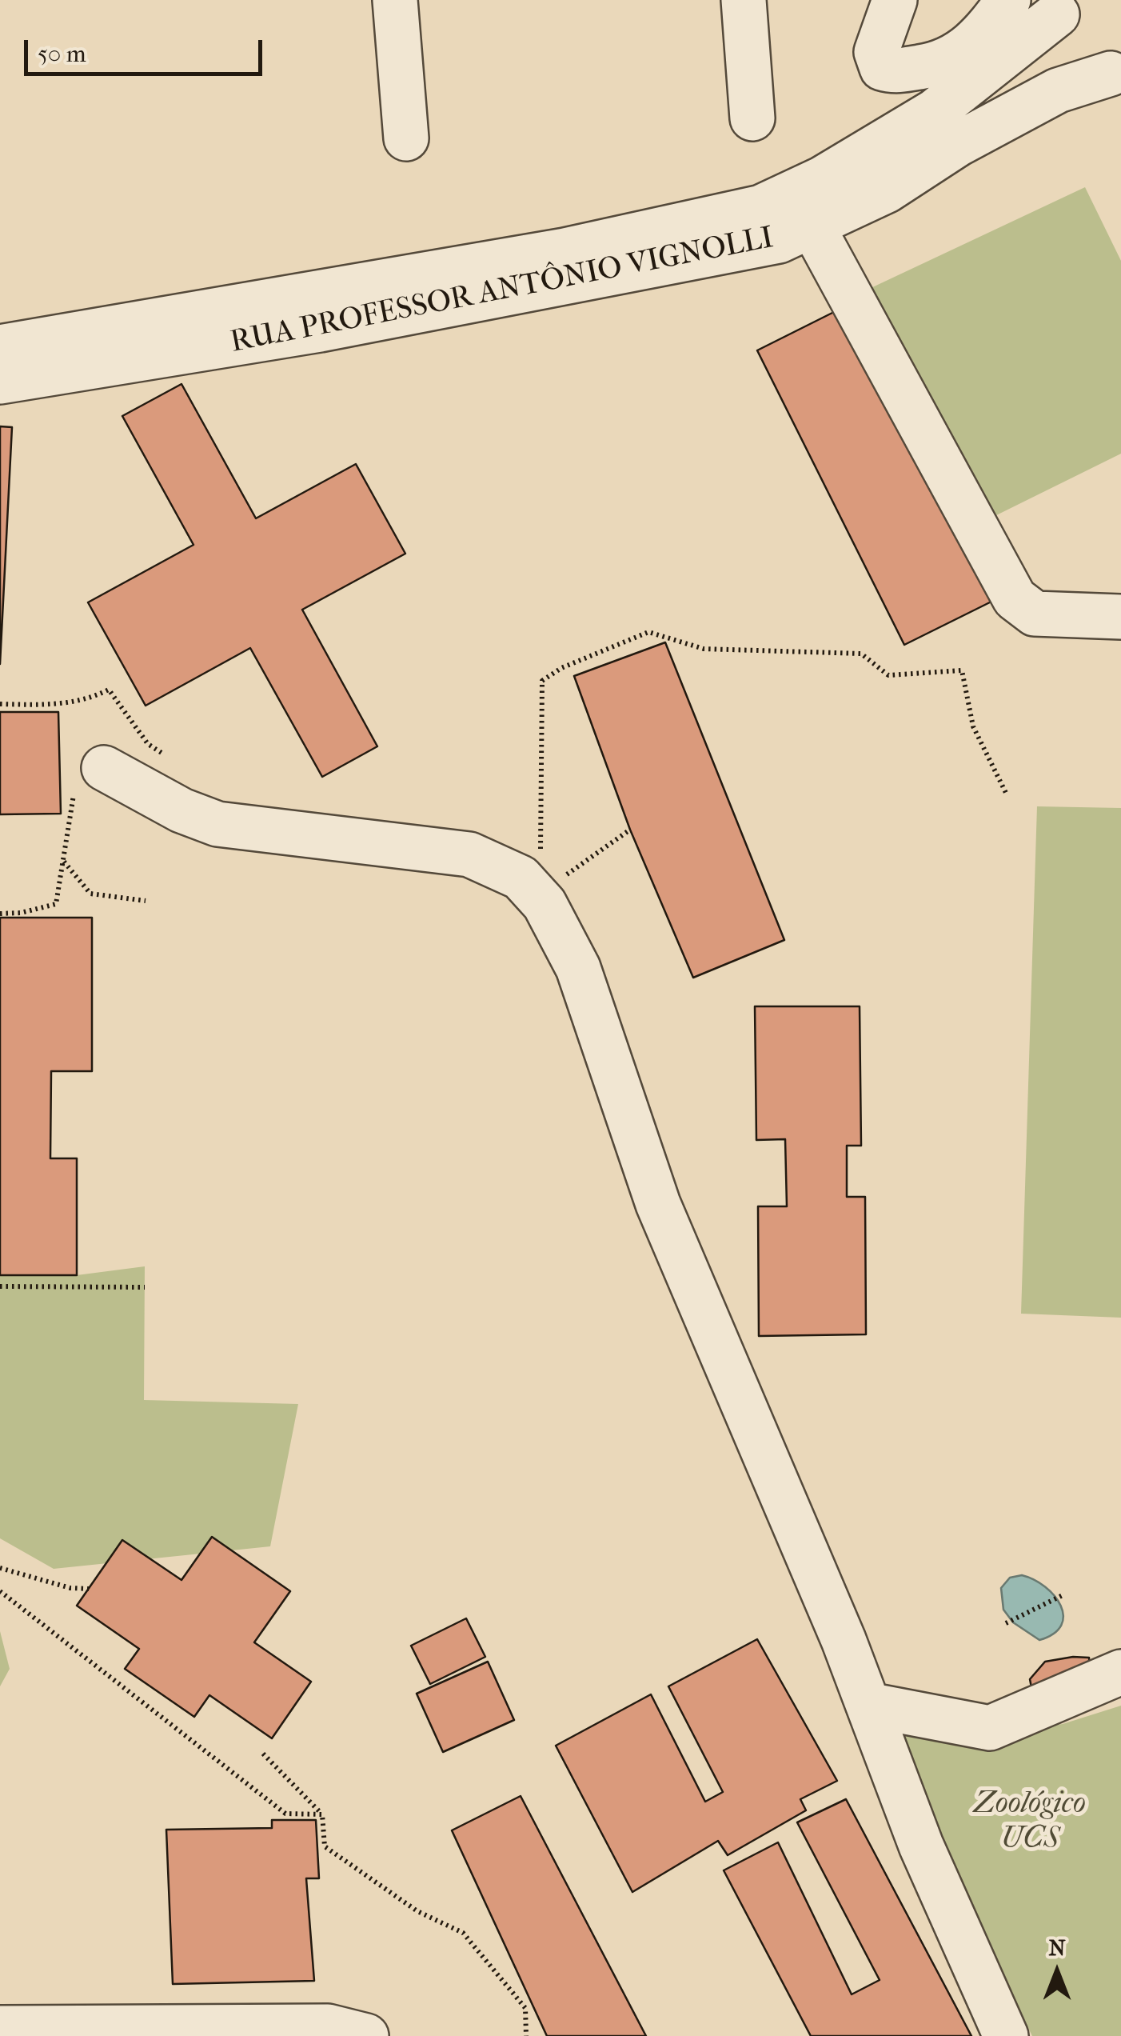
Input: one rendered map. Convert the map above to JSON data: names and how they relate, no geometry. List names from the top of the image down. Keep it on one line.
{"streets":{"street":["RUA PROFESSOR ANTÔNIO VIGNOLLI"]},"parks":["Zoológico UCS"],"scale_bar":"50 m","north":"top"}
